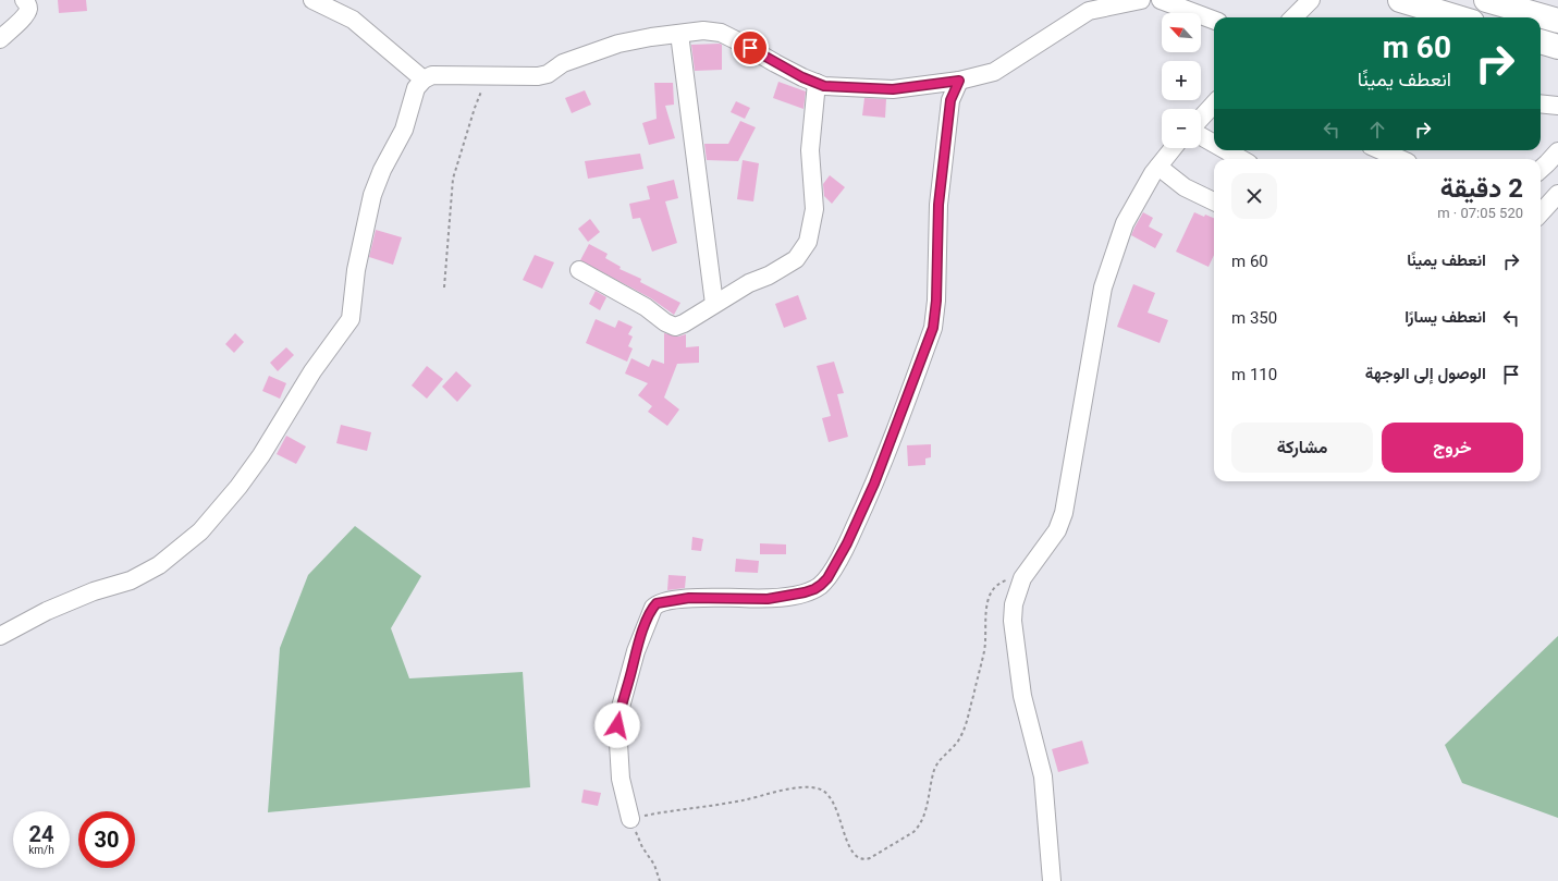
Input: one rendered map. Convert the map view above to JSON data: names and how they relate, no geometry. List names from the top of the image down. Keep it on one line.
{"north":"top left","page":{"map_buttons":["+","−"],"turn":["60 m","انعطف يمينًا"],"heading":["2 دقيقة","520 m · 07:05"],"list":[{"name":"انعطف يمينًا","value":"60 m"},{"name":"انعطف يسارًا","value":"350 m"},{"name":"الوصول إلى الوجهة","value":"110 m"}],"buttons":["خروج","مشاركة"],"speed":"24 km/h","limit":"30"}}
